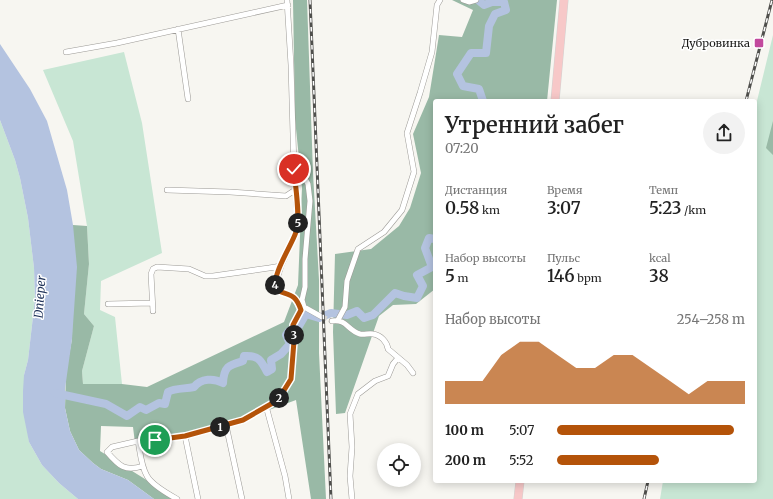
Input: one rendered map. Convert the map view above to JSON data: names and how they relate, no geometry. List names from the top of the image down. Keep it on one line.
{"water":["Dnieper"],"places":{"transit":["Дубровинка"]},"page":{"heading":["Утренний забег","07:20"],"stats":[["Дистанция","0.58 km"],["Время","3:07"],["Темп","5:23 /km"],["Набор высоты","5 m"],["Пульс","146 bpm"],["kcal","38"]],"pins":["5","4","3","2","1"],"chart":["Набор высоты","254–258 m"],"list":[{"name":"100 m","note":"5:07"},{"name":"200 m","note":"5:52"}]}}
